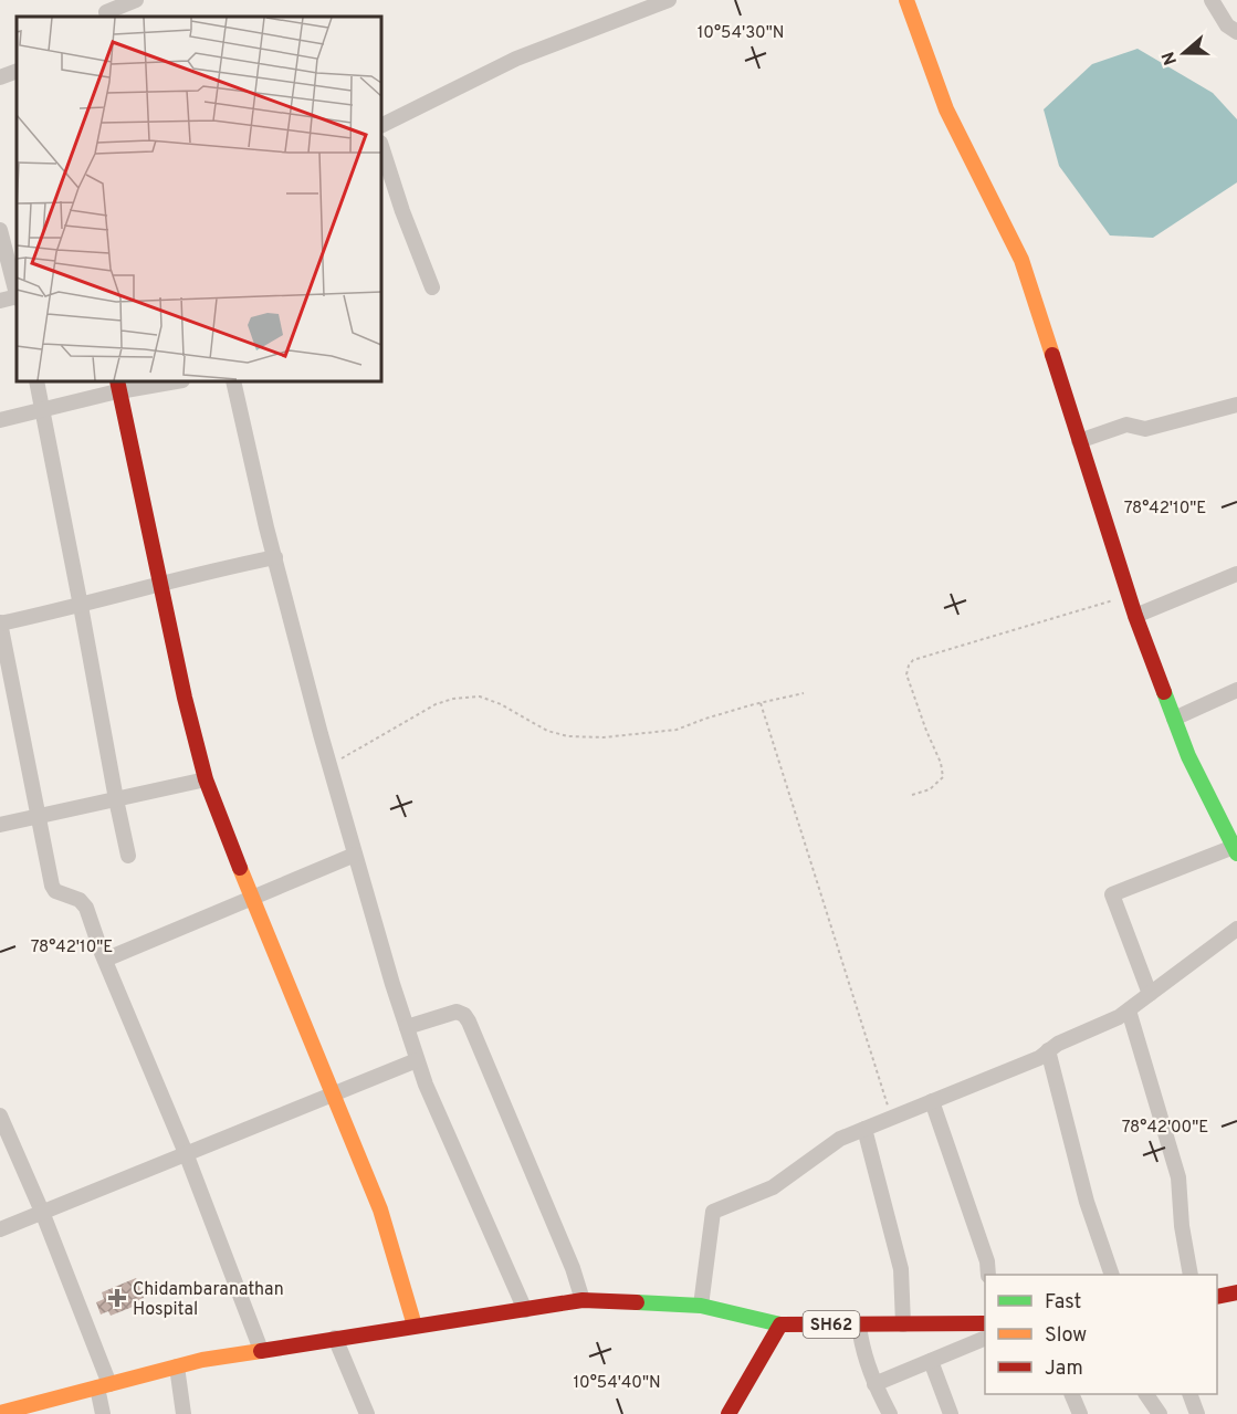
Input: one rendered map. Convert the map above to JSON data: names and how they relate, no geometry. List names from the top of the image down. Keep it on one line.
{"streets":{"main road":["SH62"]},"places":{"health":["Chidambaranathan Hospital"]},"legend":["Fast","Slow","Jam"],"north":"left","coordinates":["10°54'30\"N","78°42'10\"E","78°42'00\"E","10°54'40\"N"]}
